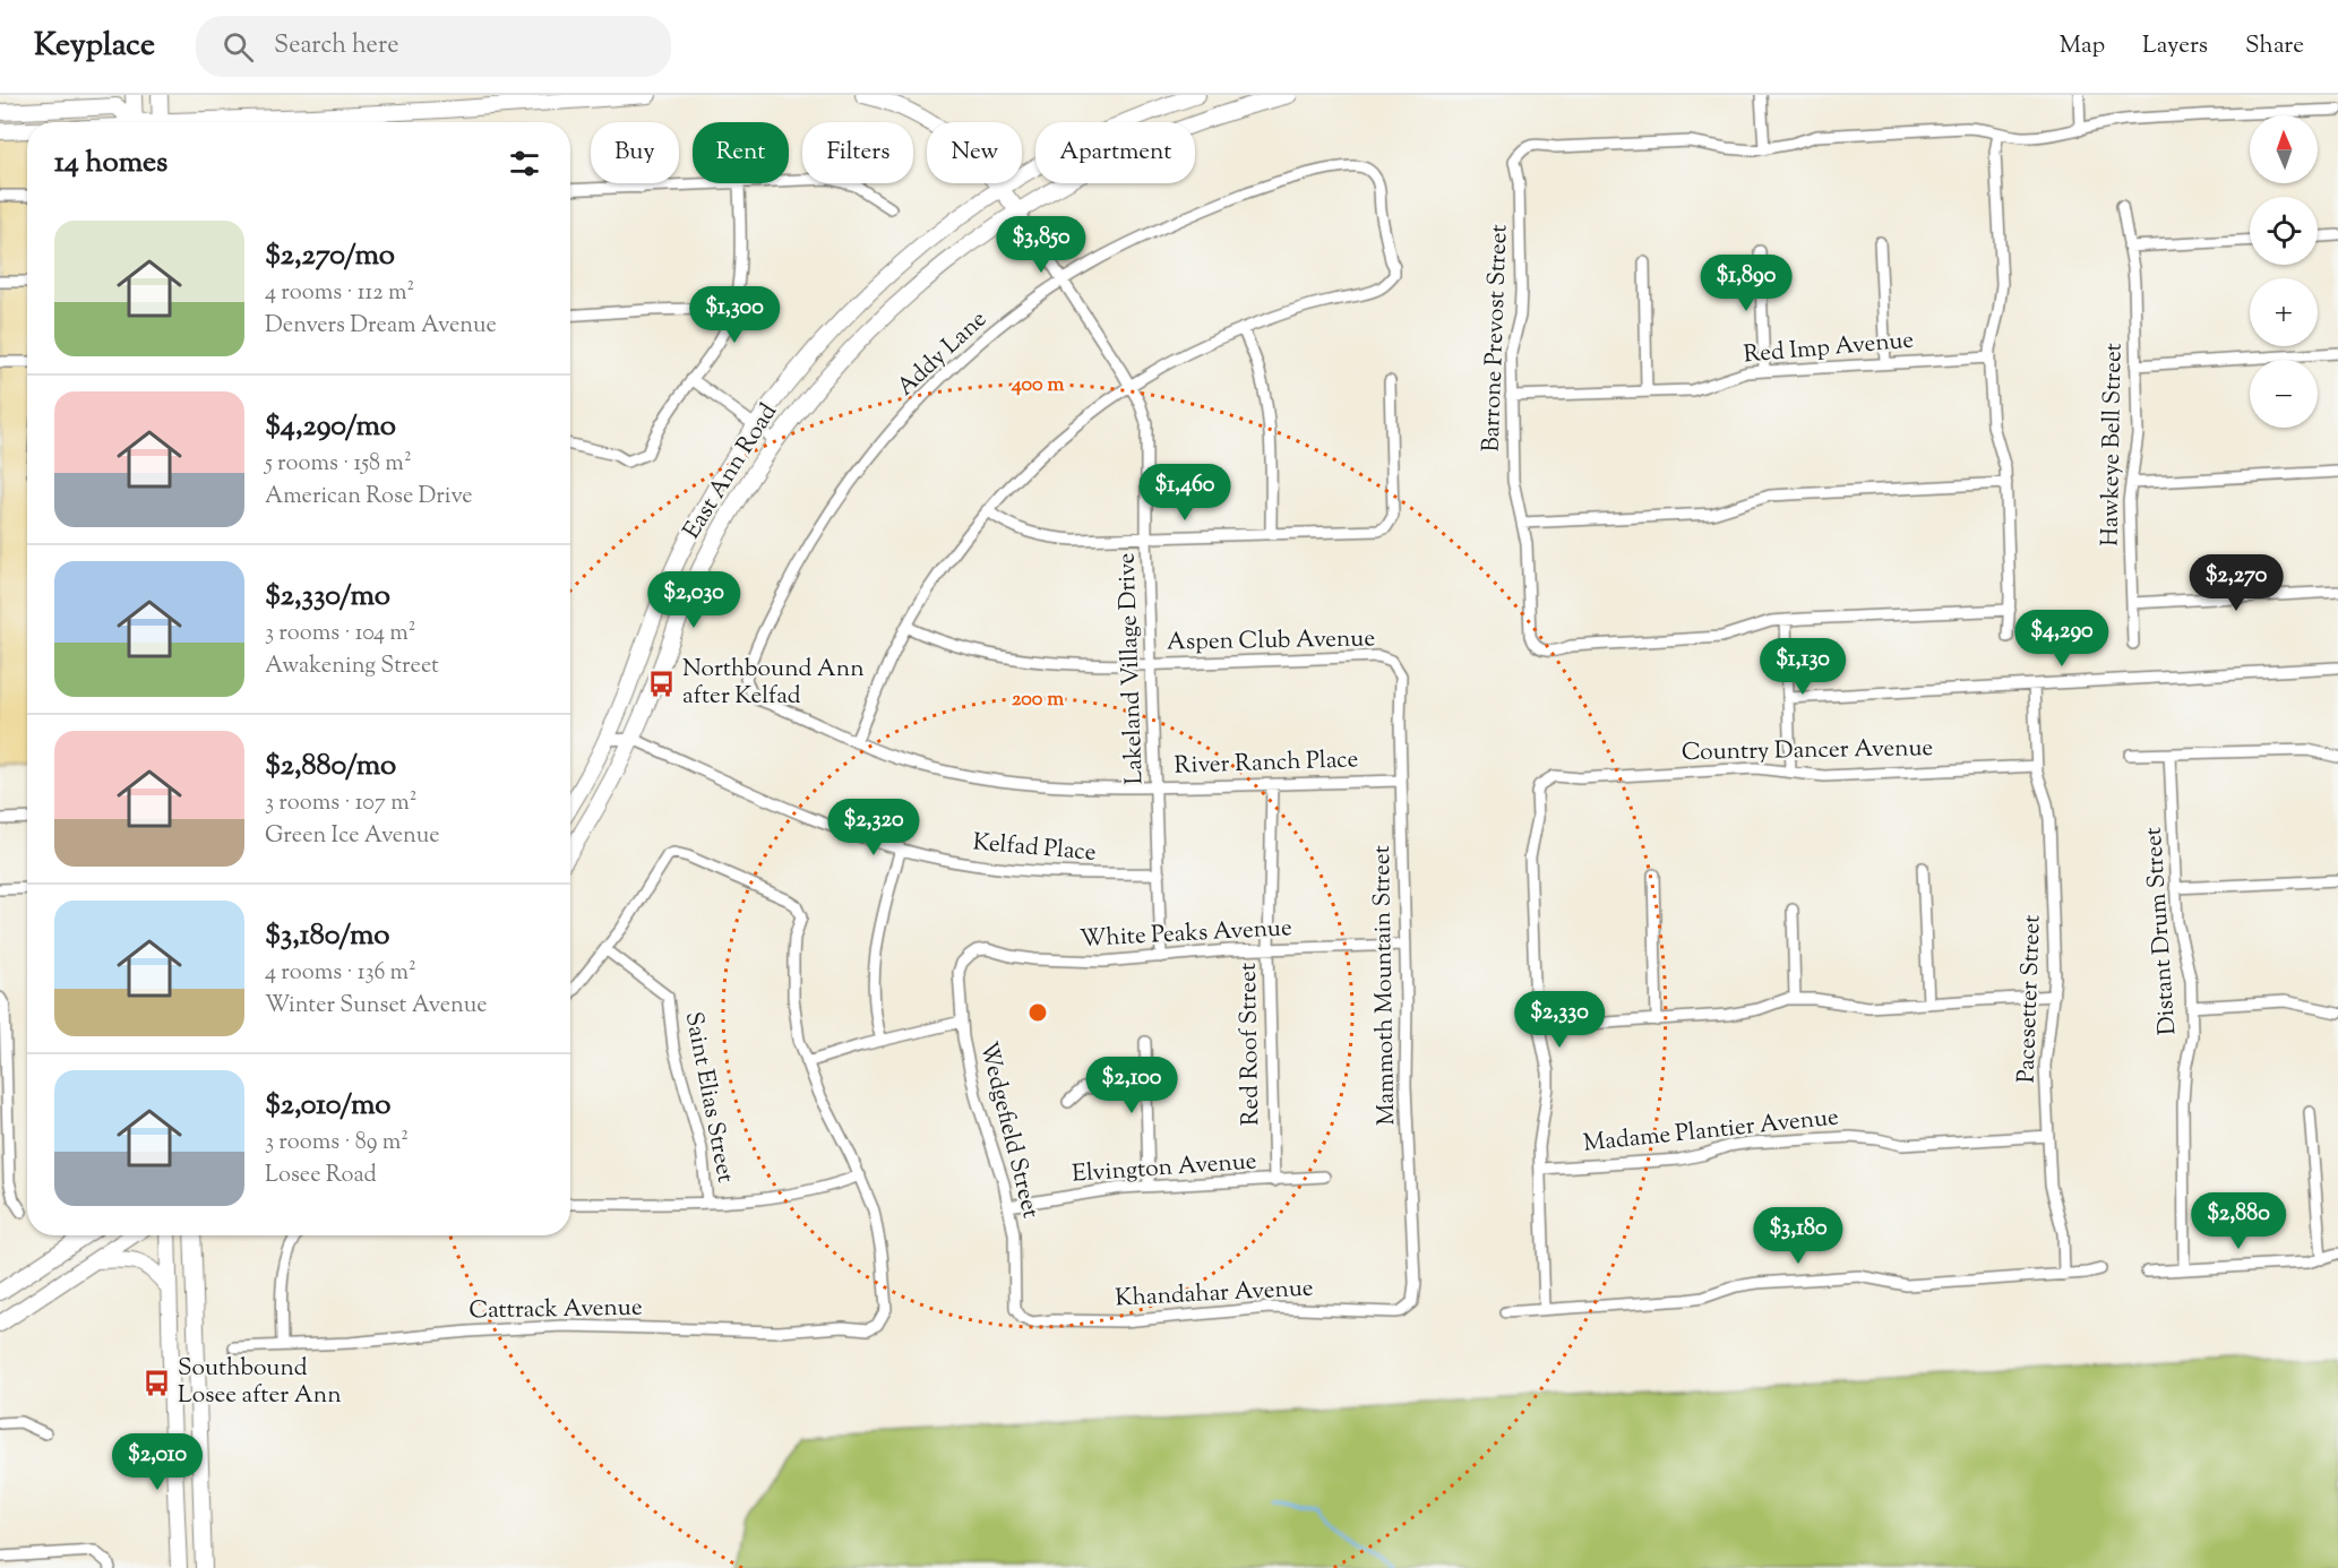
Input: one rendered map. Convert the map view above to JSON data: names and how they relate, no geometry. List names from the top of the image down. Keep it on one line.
{"streets":{"main road":["East Ann Road"],"street":["Barrone Prevost Street","Red Imp Avenue","Addy Lane","Hawkeye Bell Street","Aspen Club Avenue","Lakeland Village Drive","Country Dancer Avenue","River Ranch Place","Kelfad Place","Distant Drum Street","White Peaks Avenue","Mammoth Mountain Street","Pacesetter Street","Red Roof Street","Saint Elias Street","Wedgefield Street","Madame Plantier Avenue","Elvington Avenue","Khandahar Avenue","Cattrack Avenue"]},"crossings":[["Barrone Prevost Street","Red Imp Avenue"],["Addy Lane","Lakeland Village Drive"],["Addy Lane","River Ranch Place"],["East Ann Road","Lakeland Village Drive"],["East Ann Road","Kelfad Place"],["Aspen Club Avenue","Lakeland Village Drive"],["Aspen Club Avenue","Mammoth Mountain Street"],["Lakeland Village Drive","River Ranch Place"],["Lakeland Village Drive","Kelfad Place"],["Lakeland Village Drive","White Peaks Avenue"],["Country Dancer Avenue","Pacesetter Street"],["River Ranch Place","Mammoth Mountain Street"],["River Ranch Place","Red Roof Street"],["White Peaks Avenue","Mammoth Mountain Street"],["White Peaks Avenue","Red Roof Street"],["White Peaks Avenue","Wedgefield Street"],["Mammoth Mountain Street","Khandahar Avenue"],["Pacesetter Street","Madame Plantier Avenue"],["Red Roof Street","Elvington Avenue"],["Wedgefield Street","Elvington Avenue"],["Wedgefield Street","Khandahar Avenue"]],"places":{"bus stop":["Northbound Ann after Kelfad","Southbound Losee after Ann"]},"north":"top","page":{"header":"Keyplace","search":"Search here","nav":["Map","Layers","Share"],"map_buttons":["+","−"],"chip":["Buy","Rent","Filters","New","Apartment"],"heading":"14 homes","list":[{"name":"$2,270/mo","note":"4 rooms · 112 m² · Denvers Dream Avenue"},{"name":"$4,290/mo","note":"5 rooms · 158 m² · American Rose Drive"},{"name":"$2,330/mo","note":"3 rooms · 104 m² · Awakening Street"},{"name":"$2,880/mo","note":"3 rooms · 107 m² · Green Ice Avenue"},{"name":"$3,180/mo","note":"4 rooms · 136 m² · Winter Sunset Avenue"},{"name":"$2,010/mo","note":"3 rooms · 89 m² · Losee Road"}],"price":["$3,850","$1,890","$1,300","$1,460","$2,270","$2,030","$4,290","$1,130","$2,320","$2,330","$2,100","$2,880","$3,180","$2,010"]},"rings":["400 m","200 m"]}
